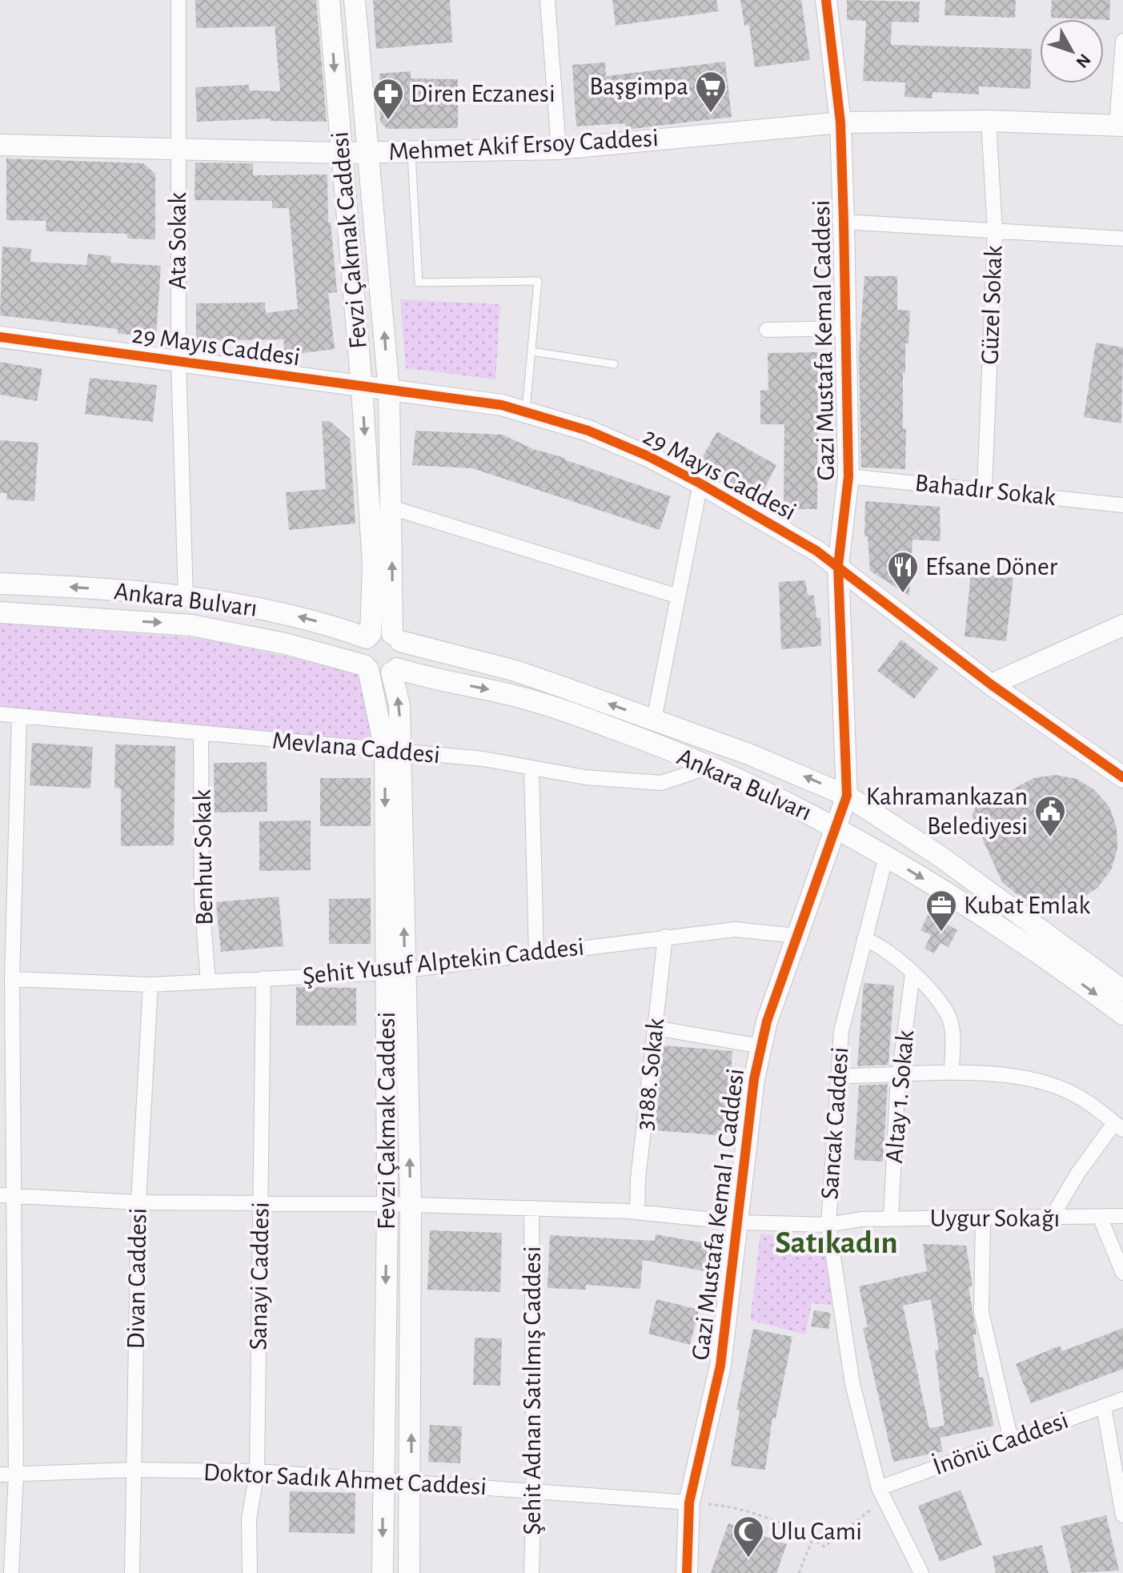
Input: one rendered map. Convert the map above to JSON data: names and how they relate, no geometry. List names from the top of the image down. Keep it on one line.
{"streets":{"main road":["Mehmet Akif Ersoy Caddesi","Fevzi Çakmak Caddesi","Gazi Mustafa Kemal Caddesi","29 Mayıs Caddesi","Ankara Bulvarı","Gazi Mustafa Kemal 1 Caddesi"],"street":["Ata Sokak","Güzel Sokak","Bahadır Sokak","Mevlana Caddesi","Benhur Sokak","Şehit Yusuf Alptekin Caddesi","3188. Sokak","Altay 1. Sokak","Sancak Caddesi","Uygur Sokağı","Sanayi Caddesi","Divan Caddesi","Şehit Adnan Satılmış Caddesi","İnönü Caddesi","Doktor Sadık Ahmet Caddesi"]},"crossings":[["Mehmet Akif Ersoy Caddesi","Fevzi Çakmak Caddesi"],["Mehmet Akif Ersoy Caddesi","Ata Sokak"],["Mehmet Akif Ersoy Caddesi","Güzel Sokak"],["Mehmet Akif Ersoy Caddesi","Gazi Mustafa Kemal Caddesi"],["Fevzi Çakmak Caddesi","29 Mayıs Caddesi"],["Fevzi Çakmak Caddesi","Ankara Bulvarı"],["Fevzi Çakmak Caddesi","Mevlana Caddesi"],["Fevzi Çakmak Caddesi","Şehit Yusuf Alptekin Caddesi"],["Fevzi Çakmak Caddesi","Uygur Sokağı"],["Fevzi Çakmak Caddesi","Doktor Sadık Ahmet Caddesi"],["Ata Sokak","29 Mayıs Caddesi"],["Ata Sokak","Ankara Bulvarı"],["Güzel Sokak","Bahadır Sokak"],["Gazi Mustafa Kemal Caddesi","29 Mayıs Caddesi"],["Gazi Mustafa Kemal Caddesi","Bahadır Sokak"],["Gazi Mustafa Kemal Caddesi","Ankara Bulvarı"],["Gazi Mustafa Kemal Caddesi","Gazi Mustafa Kemal 1 Caddesi"],["Ankara Bulvarı","Mevlana Caddesi"],["Ankara Bulvarı","Sancak Caddesi"],["Ankara Bulvarı","Gazi Mustafa Kemal 1 Caddesi"],["Mevlana Caddesi","Benhur Sokak"],["Benhur Sokak","Şehit Yusuf Alptekin Caddesi"],["Şehit Yusuf Alptekin Caddesi","3188. Sokak"],["Şehit Yusuf Alptekin Caddesi","Gazi Mustafa Kemal 1 Caddesi"],["Şehit Yusuf Alptekin Caddesi","Sanayi Caddesi"],["Şehit Yusuf Alptekin Caddesi","Divan Caddesi"],["3188. Sokak","Uygur Sokağı"],["Altay 1. Sokak","Uygur Sokağı"],["Sancak Caddesi","Uygur Sokağı"],["Sancak Caddesi","İnönü Caddesi"],["Gazi Mustafa Kemal 1 Caddesi","Uygur Sokağı"],["Gazi Mustafa Kemal 1 Caddesi","Doktor Sadık Ahmet Caddesi"],["Uygur Sokağı","Sanayi Caddesi"],["Uygur Sokağı","Divan Caddesi"],["Uygur Sokağı","Şehit Adnan Satılmış Caddesi"],["Sanayi Caddesi","Doktor Sadık Ahmet Caddesi"],["Divan Caddesi","Doktor Sadık Ahmet Caddesi"],["Şehit Adnan Satılmış Caddesi","Doktor Sadık Ahmet Caddesi"]],"districts":["Satıkadın"],"places":{"supermarket":["Başgimpa"],"pharmacy":["Diren Eczanesi"],"restaurant":["Efsane Döner"],"public building":["Kahramankazan Belediyesi"],"office":["Kubat Emlak"],"mosque":["Ulu Cami"]},"north":"bottom right"}
